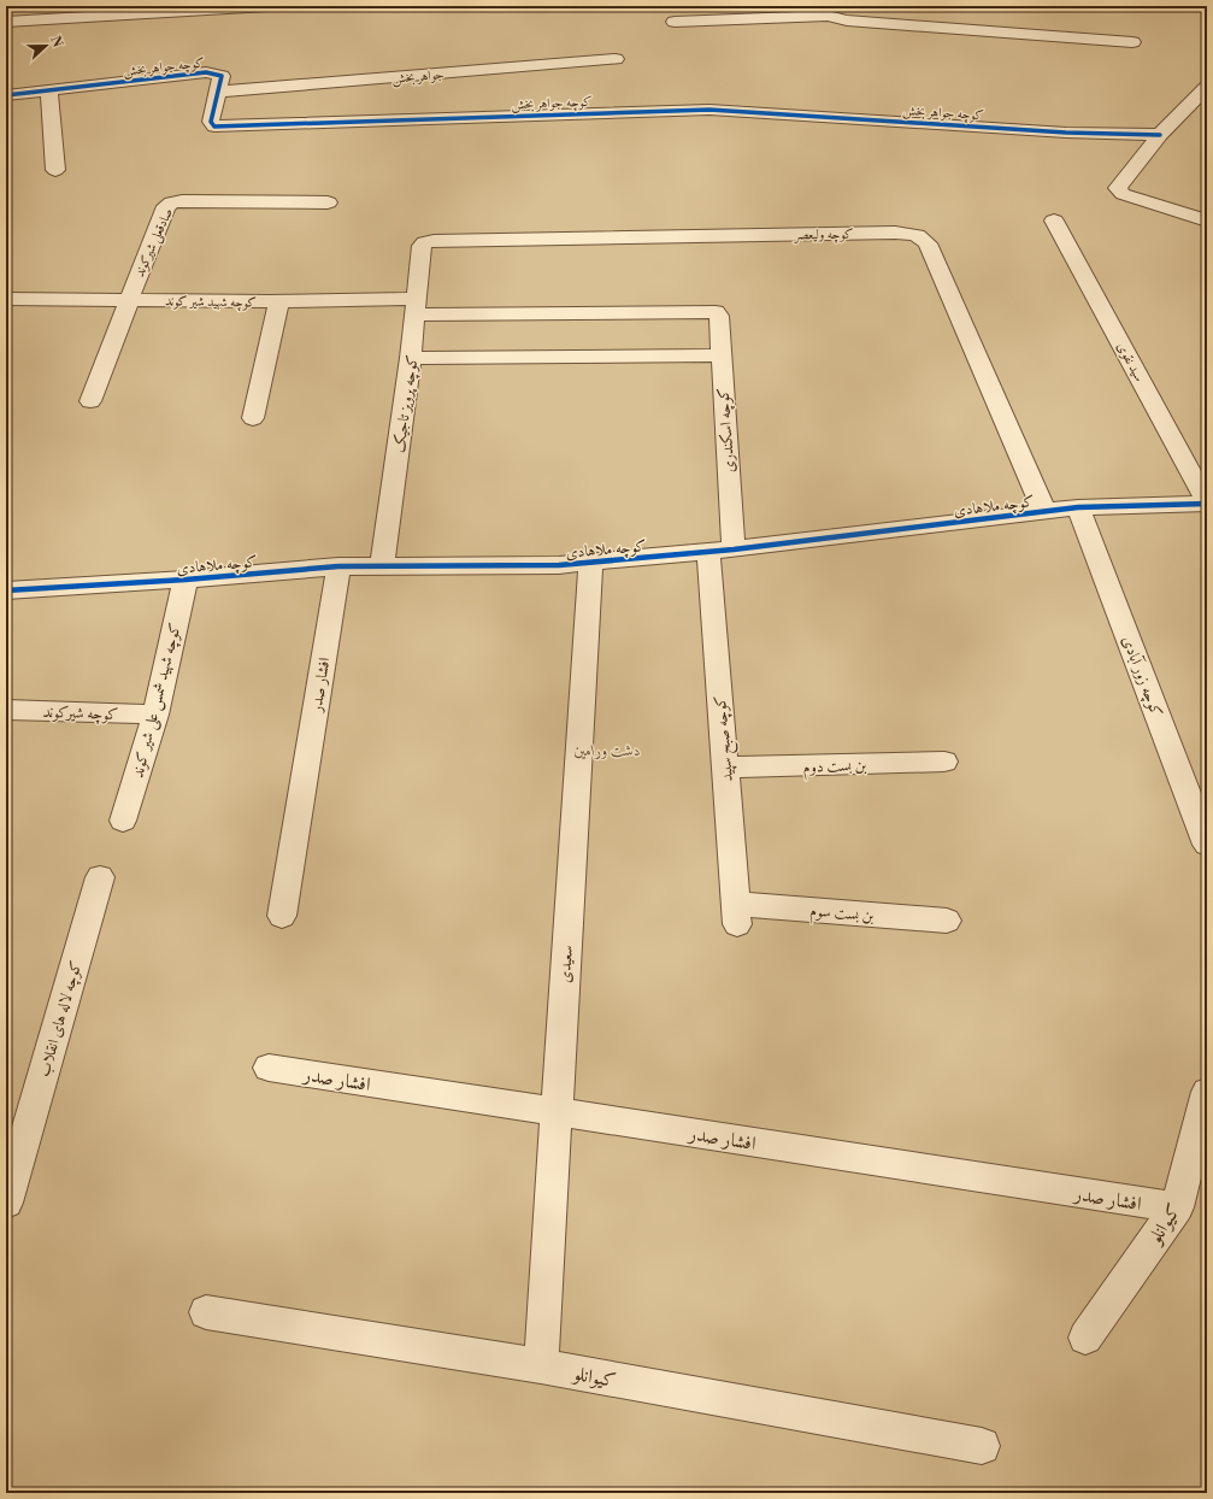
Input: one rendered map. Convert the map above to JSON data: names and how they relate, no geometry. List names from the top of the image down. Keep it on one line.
{"streets":{"street":["کوچه جواهر بخش","جواهر بخش","کوچه ولیعصر","صادقعلی شیرکوند","کوچه شهید شیر کوند","سید نقوی","کوچه پرویز تاجیک","کوچه اسکندری","کوچه ملاهادی","کوچه زور آبادی","افشار صدر","کوچه شهید شمس علی شیر کوند","کوچه شیرکوند","کوچه صبح سپید","بن بست دوم","بن بست سوم","سعیدی","کوچه لاله های انقلاب","کیوانلو"]},"crossings":[["کوچه جواهر بخش","جواهر بخش"],["کوچه ولیعصر","کوچه پرویز تاجیک"],["کوچه ولیعصر","کوچه ملاهادی"],["صادقعلی شیرکوند","کوچه شهید شیر کوند"],["کوچه شهید شیر کوند","کوچه پرویز تاجیک"],["کوچه شهید شیر کوند","کوچه اسکندری"],["سید نقوی","کوچه ملاهادی"],["کوچه پرویز تاجیک","کوچه ملاهادی"],["کوچه اسکندری","کوچه ملاهادی"],["کوچه اسکندری","کوچه صبح سپید"],["کوچه ملاهادی","کوچه زور آبادی"],["کوچه ملاهادی","افشار صدر"],["کوچه ملاهادی","کوچه شهید شمس علی شیر کوند"],["کوچه ملاهادی","کوچه صبح سپید"],["کوچه ملاهادی","سعیدی"],["افشار صدر","سعیدی"],["افشار صدر","کیوانلو"],["کوچه شهید شمس علی شیر کوند","کوچه شیرکوند"],["کوچه صبح سپید","بن بست دوم"],["کوچه صبح سپید","بن بست سوم"],["سعیدی","کیوانلو"]],"parks":["دشت ورامین"],"north":"right"}
